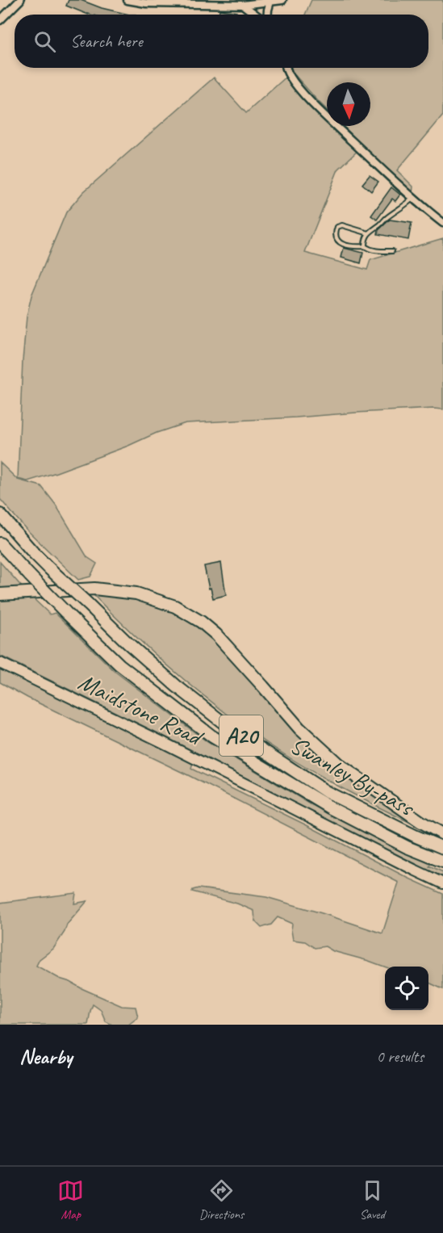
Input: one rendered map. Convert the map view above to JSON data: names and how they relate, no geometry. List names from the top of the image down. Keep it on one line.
{"streets":{"highway":["A20","Swanley By-pass"],"main road":["Maidstone Road"]},"north":"bottom","page":{"search":"Search here","heading":["Nearby","0 results"],"nav":["Map","Directions","Saved"]}}
